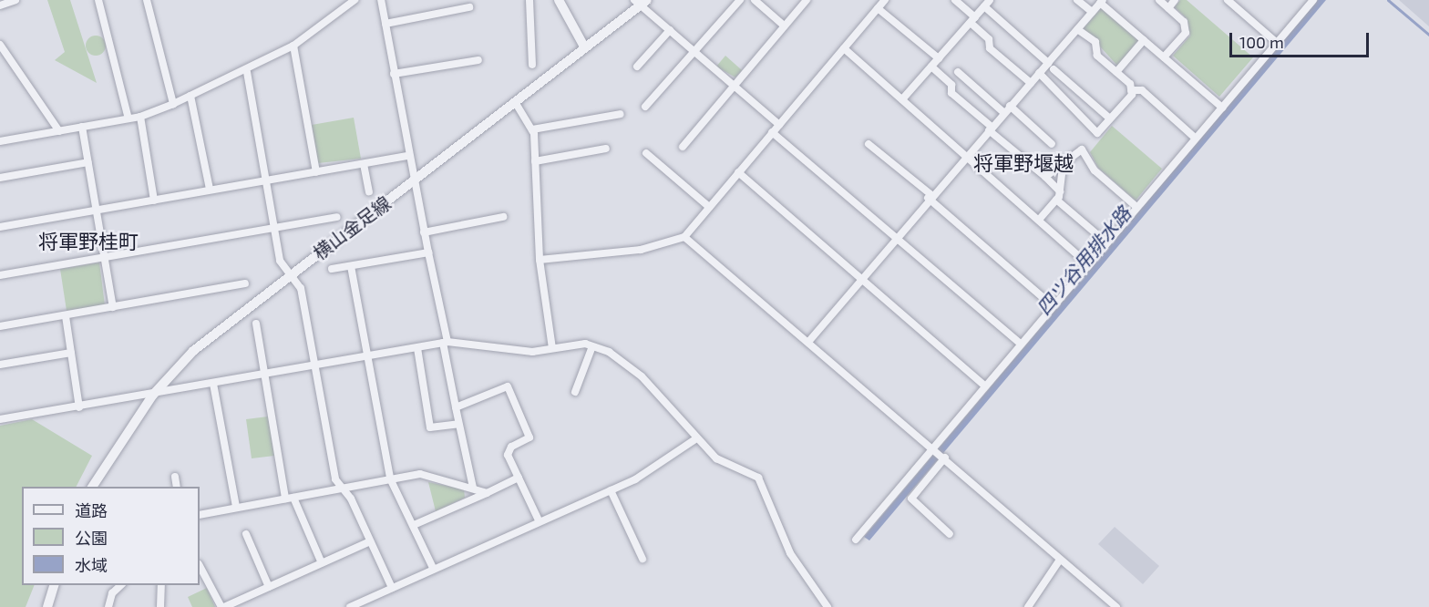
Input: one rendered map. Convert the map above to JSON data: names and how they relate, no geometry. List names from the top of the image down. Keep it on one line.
{"streets":{"street":["横山金足線"]},"districts":["将軍野堰越","将軍野桂町"],"water":["四ツ谷用排水路"],"legend":["道路","公園","水域"],"scale_bar":"100 m"}
